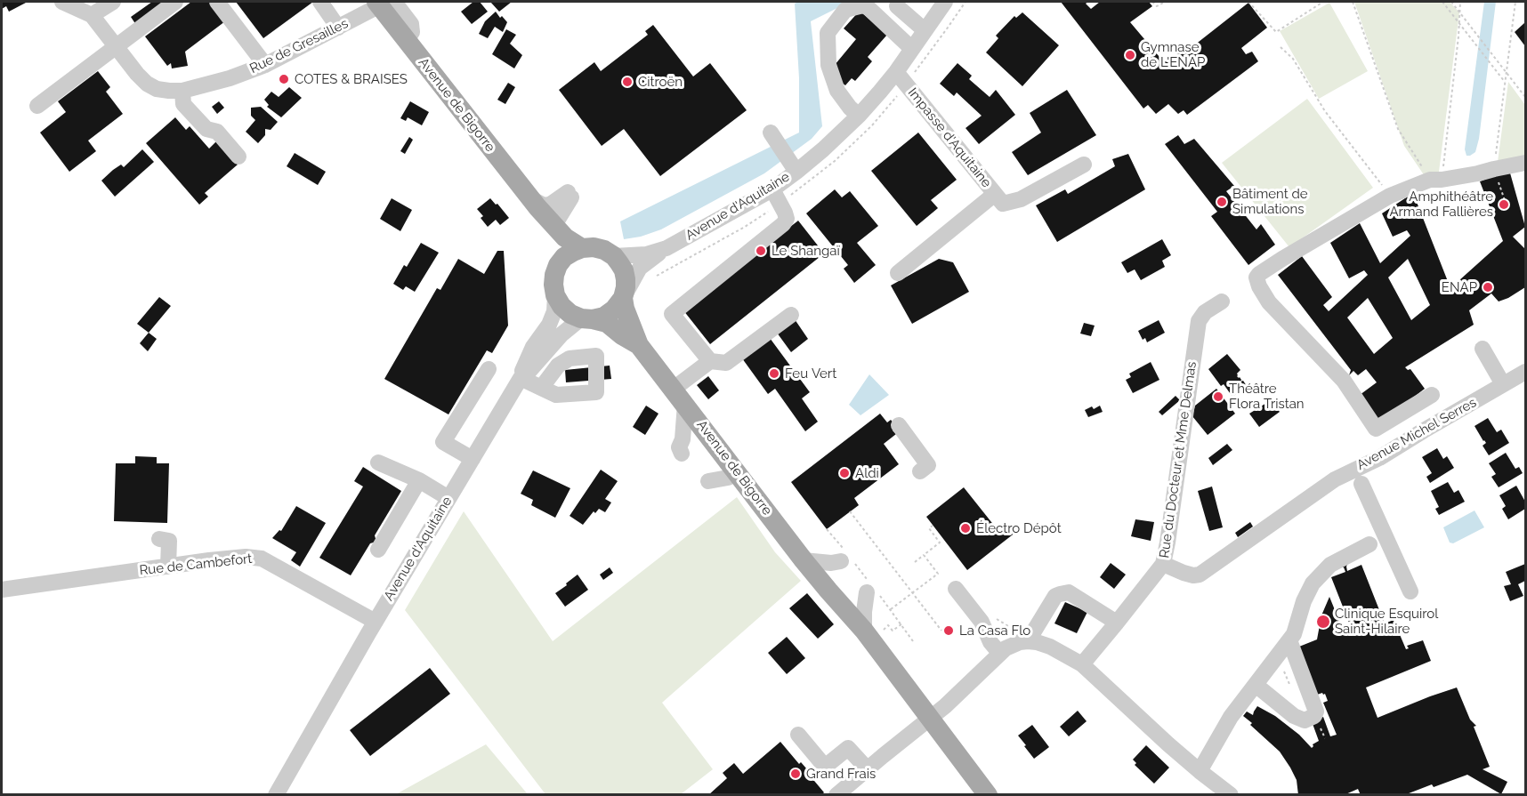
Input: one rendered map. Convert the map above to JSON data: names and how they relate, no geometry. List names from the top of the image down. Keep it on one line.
{"streets":{"main road":["Avenue de Bigorre"],"street":["Rue de Gresailles","Impasse d'Aquitaine","Avenue d'Aquitaine","Avenue Michel Serres","Rue du Docteur et Mme Delmas","Rue de Cambefort"]},"crossings":[["Rue de Gresailles","Avenue de Bigorre"],["Avenue de Bigorre","Avenue d'Aquitaine"],["Impasse d'Aquitaine","Avenue d'Aquitaine"],["Avenue d'Aquitaine","Rue de Cambefort"],["Avenue Michel Serres","Rue du Docteur et Mme Delmas"]],"places":["Gymnase de L'ENAP","COTES & BRAISES","Citroën","Bâtiment de Simulations","Amphithéâtre Armand Fallières","Le Shangaï","ENAP","Feu Vert","Théâtre Flora Tristan","Aldi","Électro Dépôt","Clinique Esquirol Saint-Hilaire","La Casa Flo","Grand Frais"]}
